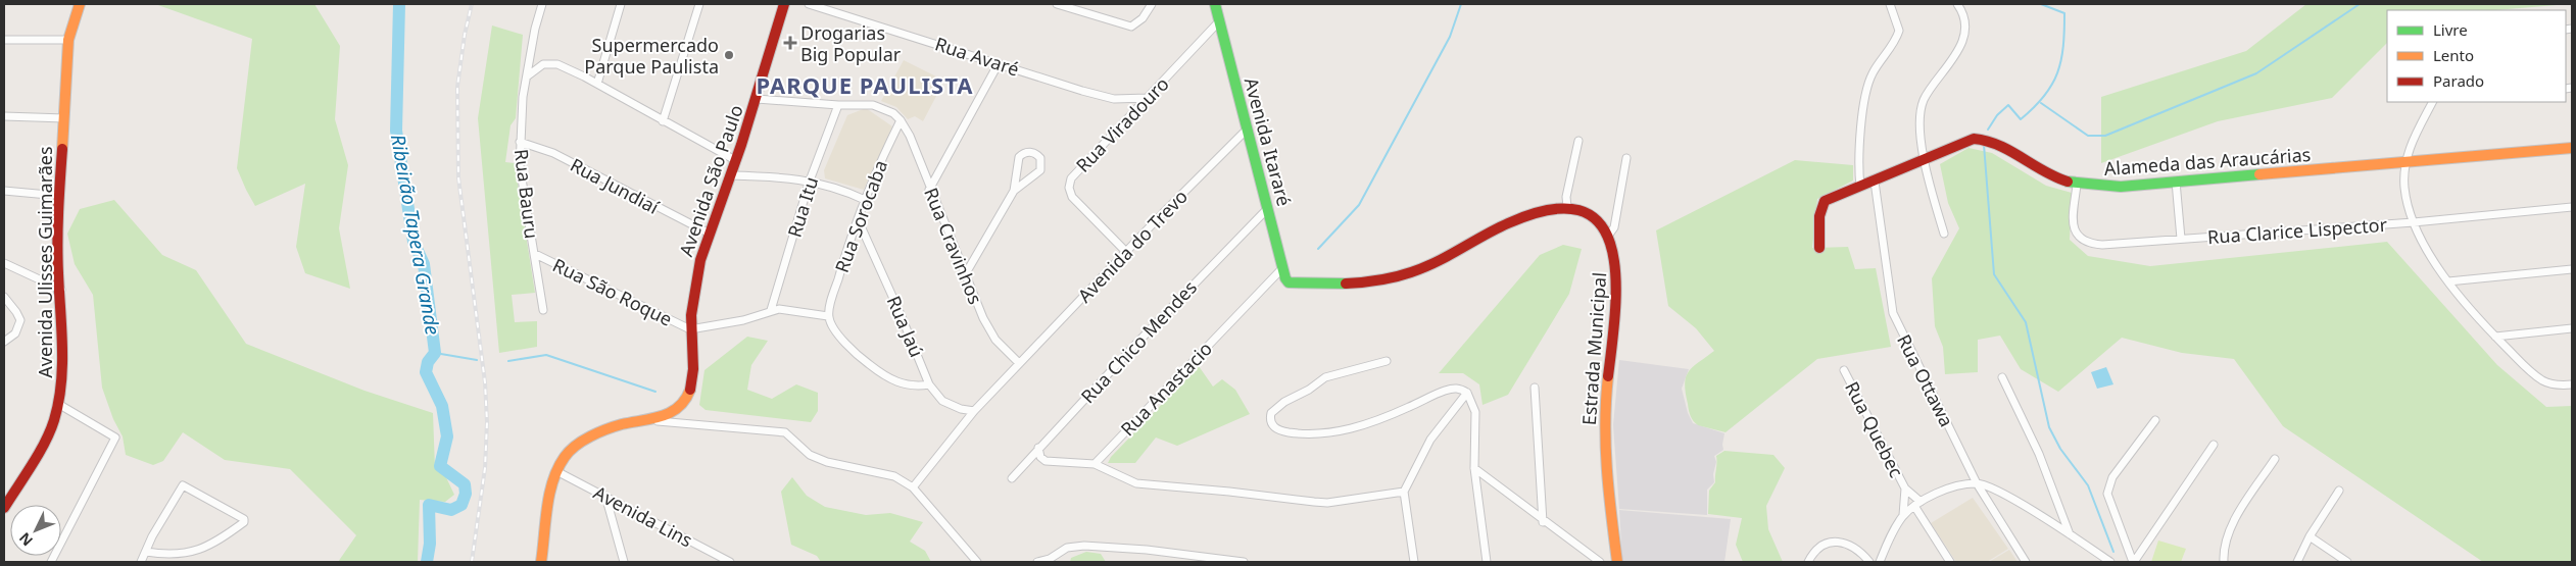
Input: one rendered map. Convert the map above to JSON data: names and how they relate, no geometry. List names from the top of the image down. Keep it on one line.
{"streets":{"main road":["Avenida Itararé","Alameda das Araucárias","Avenida São Paulo","Avenida Ulisses Guimarães","Estrada Municipal"],"street":["Rua Avaré","Rua Viradouro","Rua Jundiaí","Rua Bauru","Rua Itu","Rua Sorocaba","Rua Clarice Lispector","Rua Cravinhos","Avenida do Trevo","Rua São Roque","Rua Jaú","Rua Chico Mendes","Rua Ottawa","Rua Anastacio","Rua Quebec","Avenida Lins"]},"crossings":[["Rua Avaré","Rua Viradouro"],["Rua Viradouro","Avenida Itararé"],["Rua Viradouro","Avenida do Trevo"],["Avenida Itararé","Avenida do Trevo"],["Avenida Itararé","Rua Chico Mendes"],["Avenida Itararé","Estrada Municipal"],["Avenida Itararé","Rua Anastacio"],["Alameda das Araucárias","Rua Clarice Lispector"],["Alameda das Araucárias","Rua Ottawa"],["Avenida São Paulo","Rua Jundiaí"],["Avenida São Paulo","Rua São Roque"],["Avenida São Paulo","Avenida Lins"],["Rua Jundiaí","Rua Bauru"],["Rua Bauru","Rua São Roque"],["Rua Sorocaba","Rua Cravinhos"],["Rua Sorocaba","Rua Jaú"],["Rua Cravinhos","Avenida do Trevo"],["Avenida do Trevo","Rua Jaú"]],"districts":["PARQUE PAULISTA"],"water":["Ribeirão Tapera Grande"],"places":{"health":["Drogarias Big Popular"],"other":["Supermercado Parque Paulista"]},"legend":["Livre","Lento","Parado"],"north":"bottom left"}
